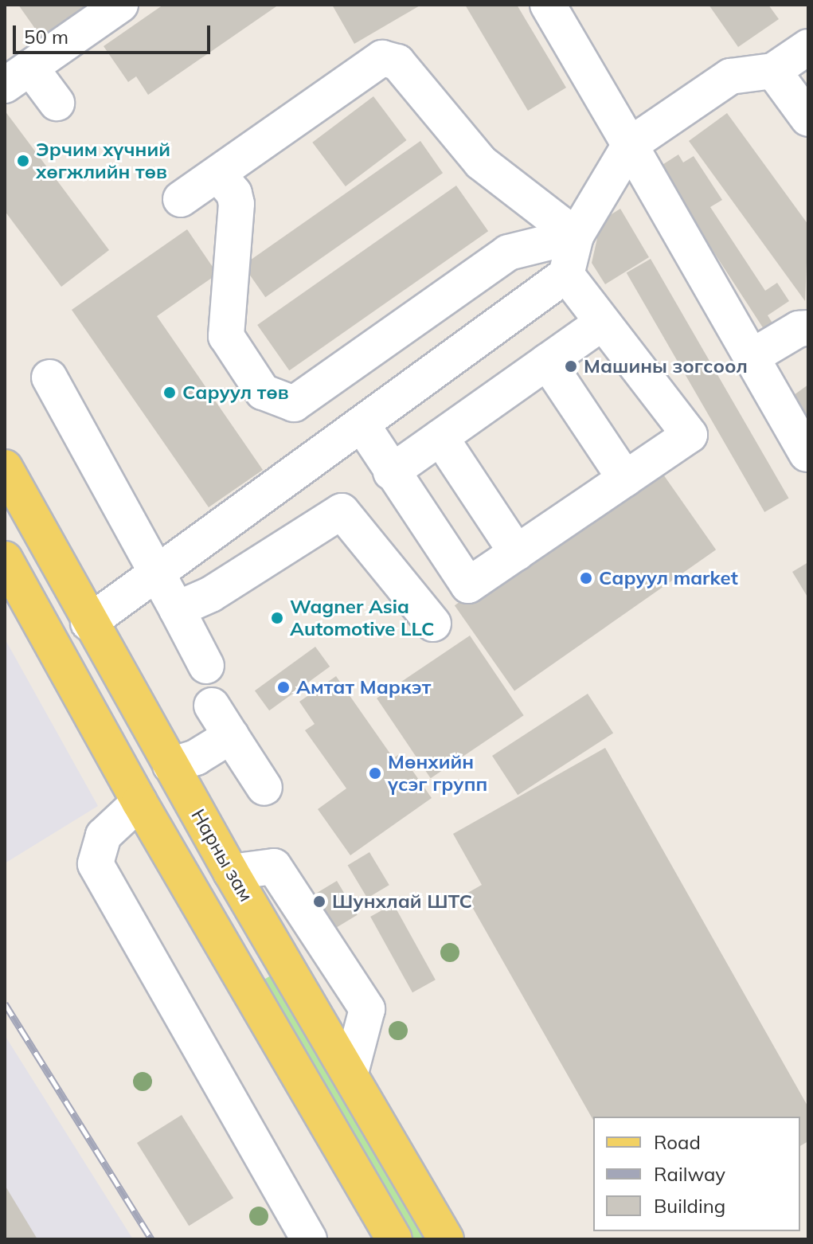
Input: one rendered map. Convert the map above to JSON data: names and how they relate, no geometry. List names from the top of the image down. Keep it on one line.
{"streets":{"main road":["Нарны зам"]},"places":["Эрчим хүчний хөгжлийн төв","Машины зогсоол","Саруул төв","Саруул market","Wagner Asia Automotive LLC","Амтат Маркэт","Мөнхийн үсэг групп","Шунхлай ШТС"],"legend":["Road","Railway","Building"],"scale_bar":"50 m"}
